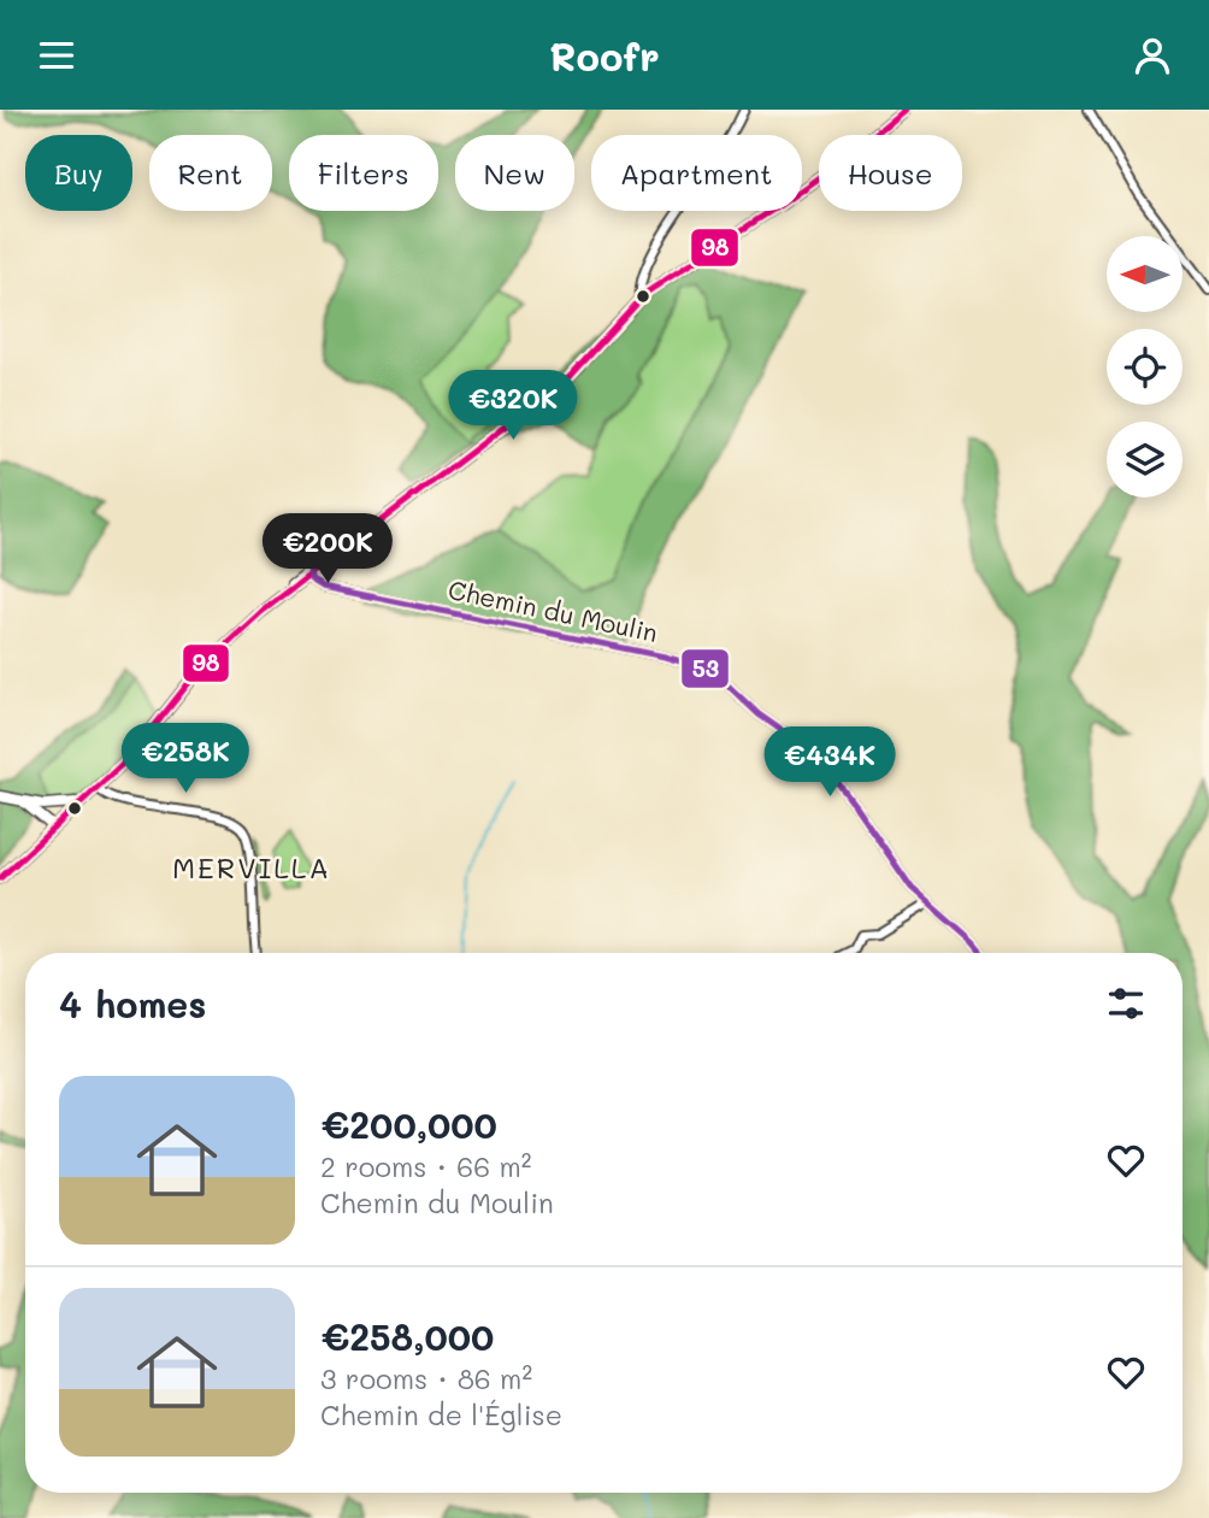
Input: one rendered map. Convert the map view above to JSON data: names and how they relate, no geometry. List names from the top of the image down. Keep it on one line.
{"streets":{"street":["Chemin du Moulin"]},"districts":["MERVILLA"],"lines":["transit line 98","transit line 53"],"north":"left","page":{"header":"Roofr","chip":["Buy","Rent","Filters","New","Apartment","House"],"price":["€320K","€200K","€258K","€434K"],"heading":"4 homes","list":[{"name":"€200,000","note":"2 rooms · 66 m² · Chemin du Moulin"},{"name":"€258,000","note":"3 rooms · 86 m² · Chemin de l'Église"}]}}
